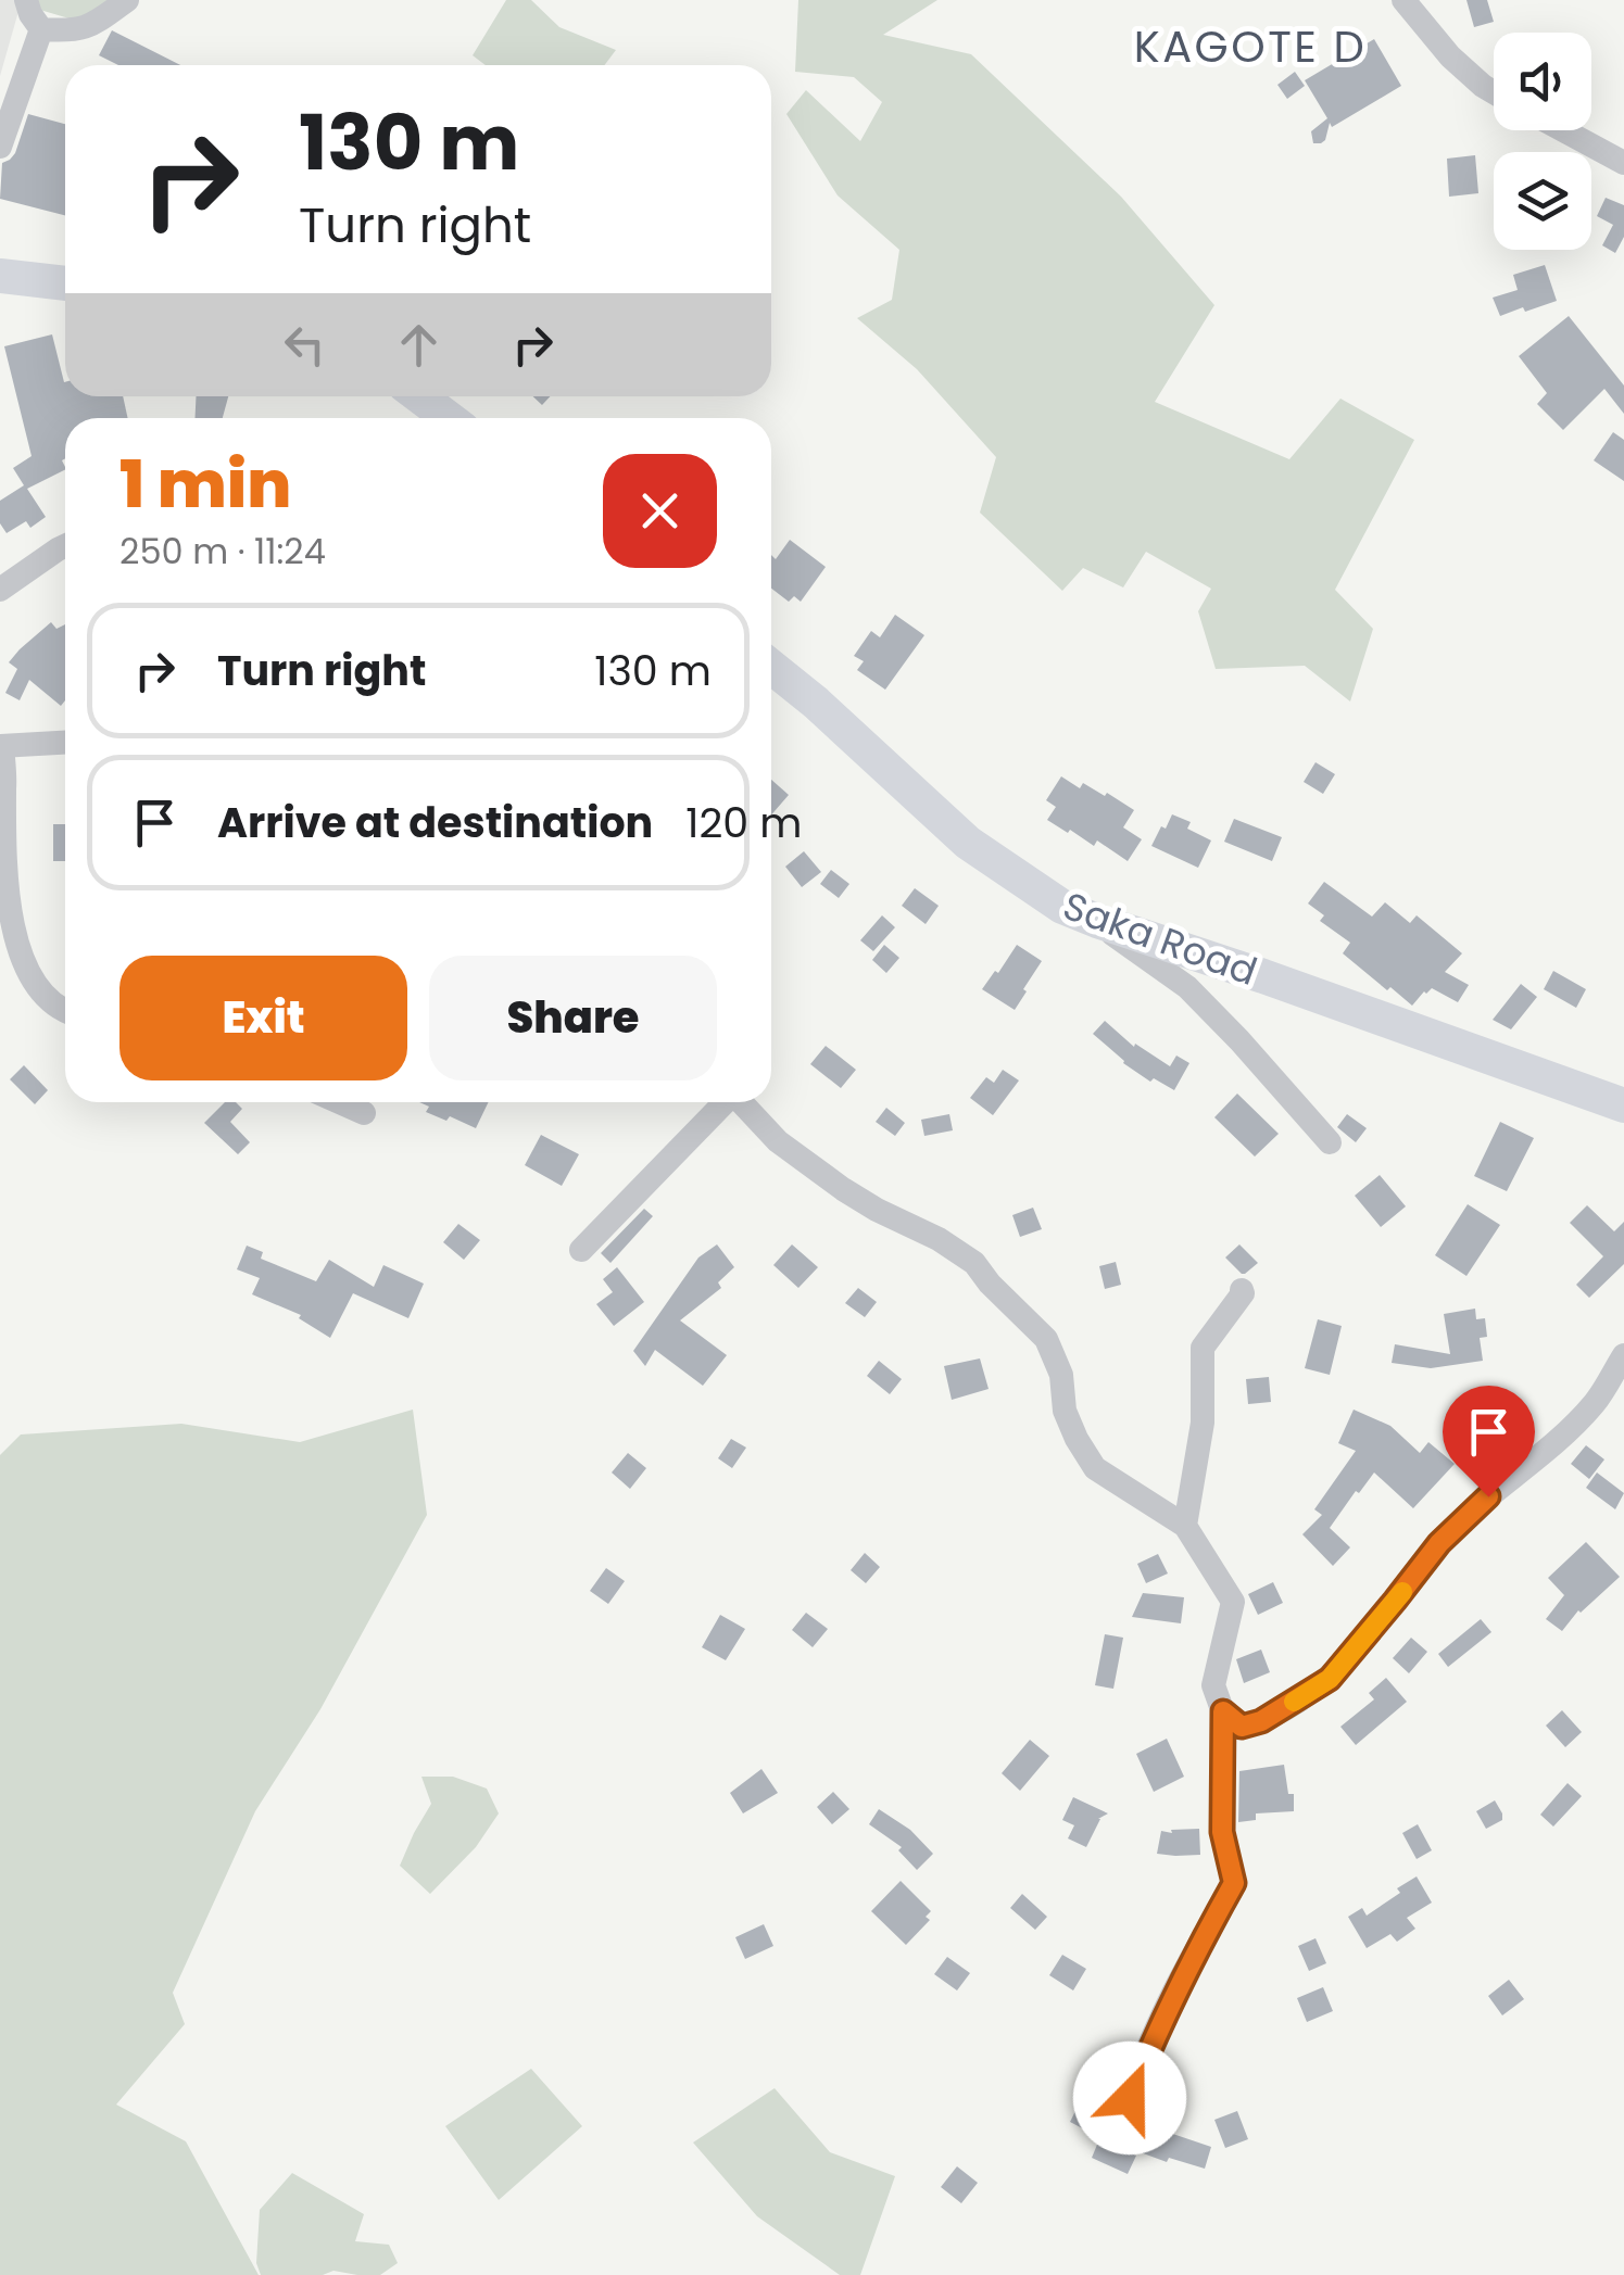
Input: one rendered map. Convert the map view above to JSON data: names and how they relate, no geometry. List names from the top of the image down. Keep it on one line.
{"streets":{"main road":["Saka Road"]},"districts":["KAGOTE D"],"page":{"turn":["130 m","Turn right"],"heading":["1 min","250 m · 11:24"],"list":[{"name":"Turn right","value":"130 m"},{"name":"Arrive at destination","value":"120 m"}],"buttons":["Exit","Share"]}}
